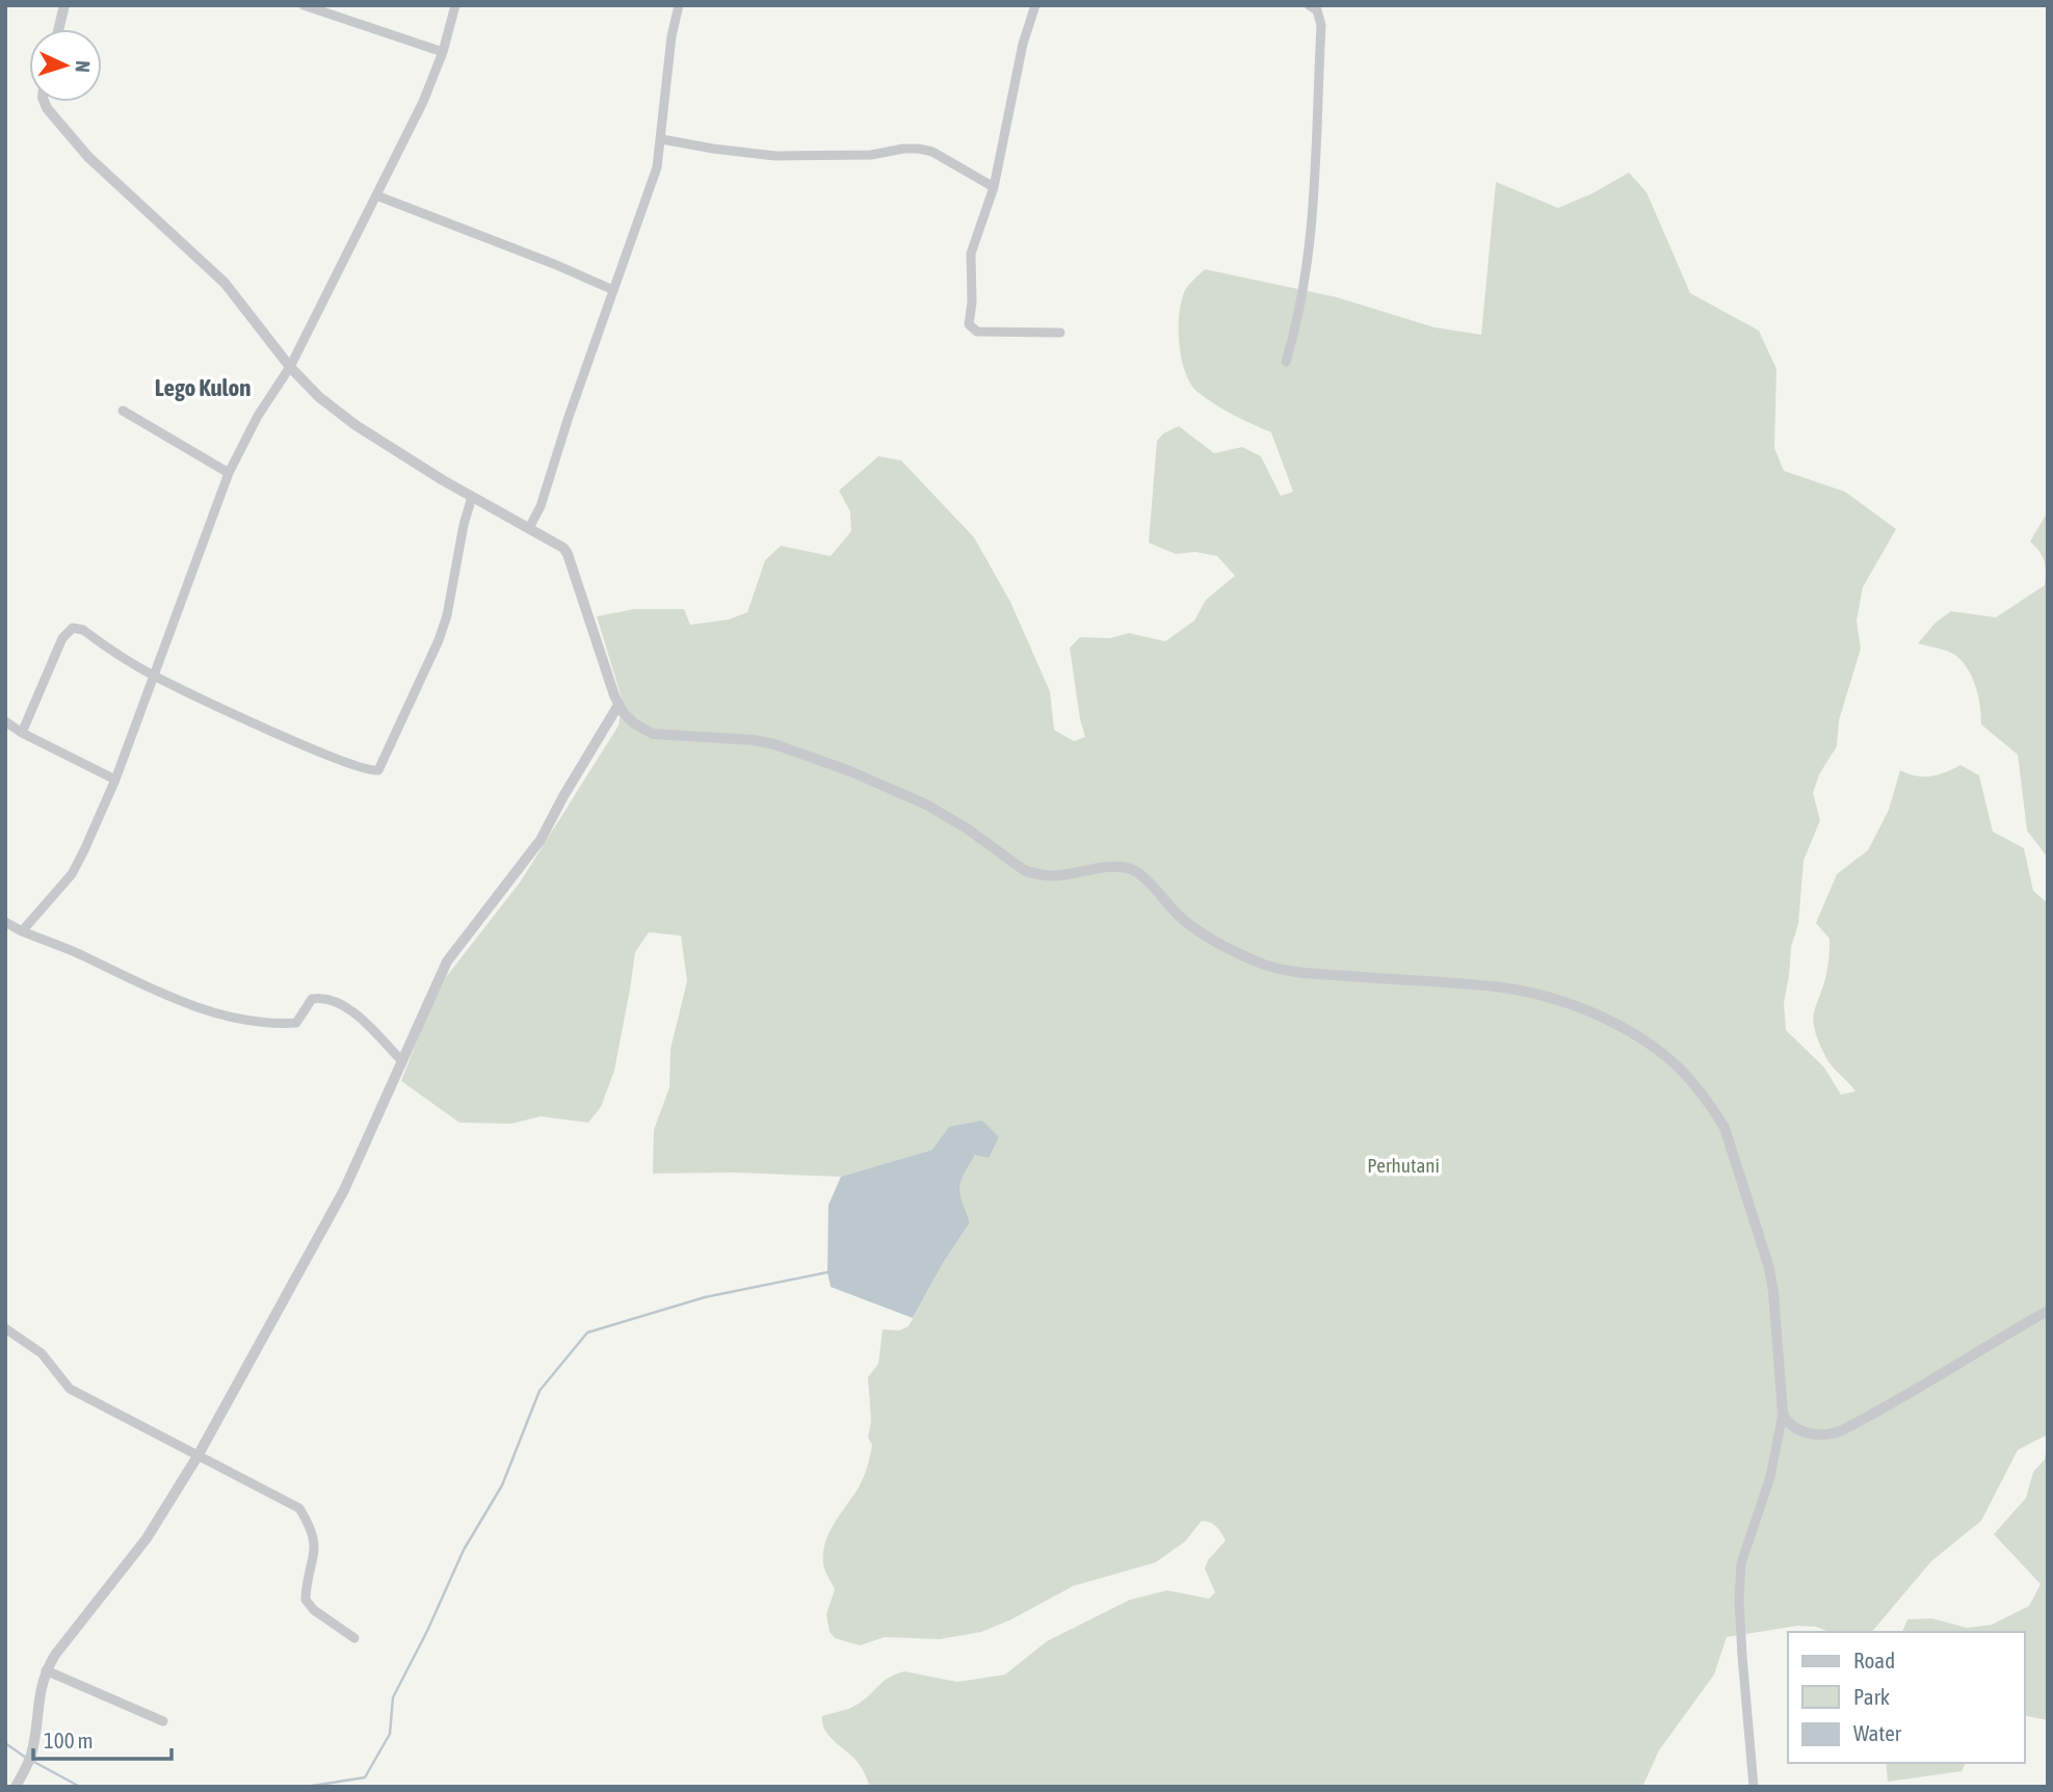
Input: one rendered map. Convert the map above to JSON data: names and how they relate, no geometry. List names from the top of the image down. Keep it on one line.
{"districts":["Lego Kulon"],"parks":["Perhutani"],"legend":["Road","Park","Water"],"scale_bar":"100 m","north":"right"}
